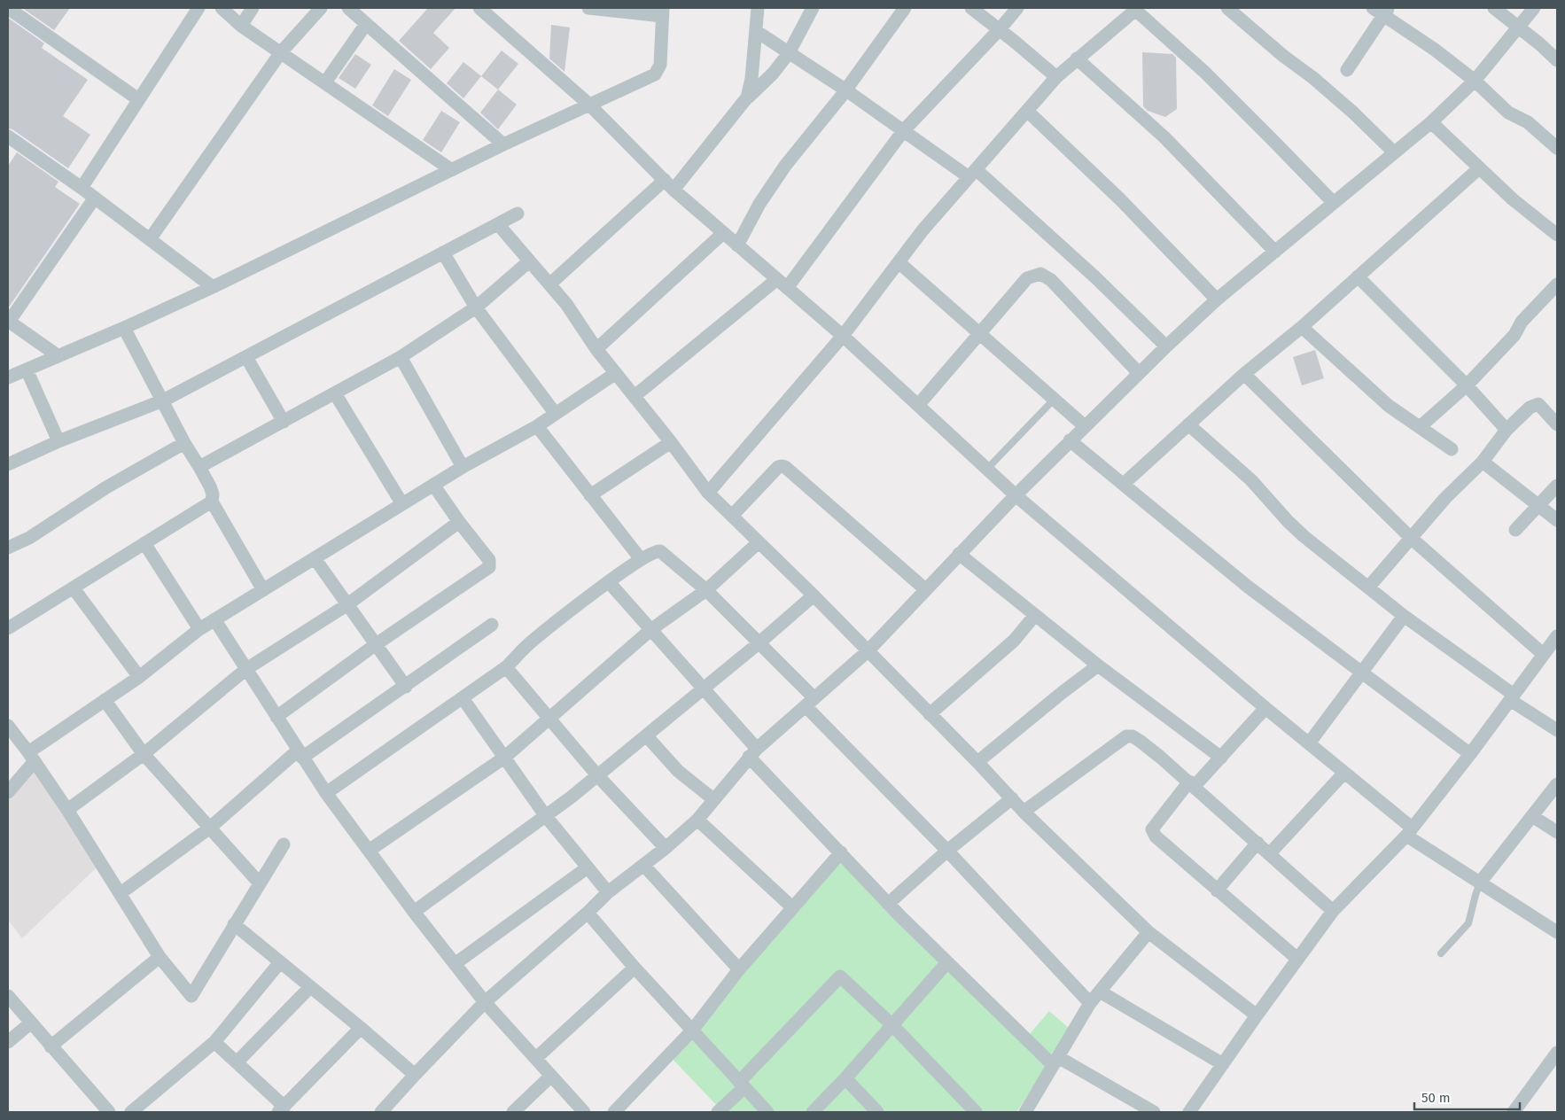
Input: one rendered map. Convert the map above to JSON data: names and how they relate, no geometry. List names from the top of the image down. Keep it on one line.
{"scale_bar":"50 m"}
